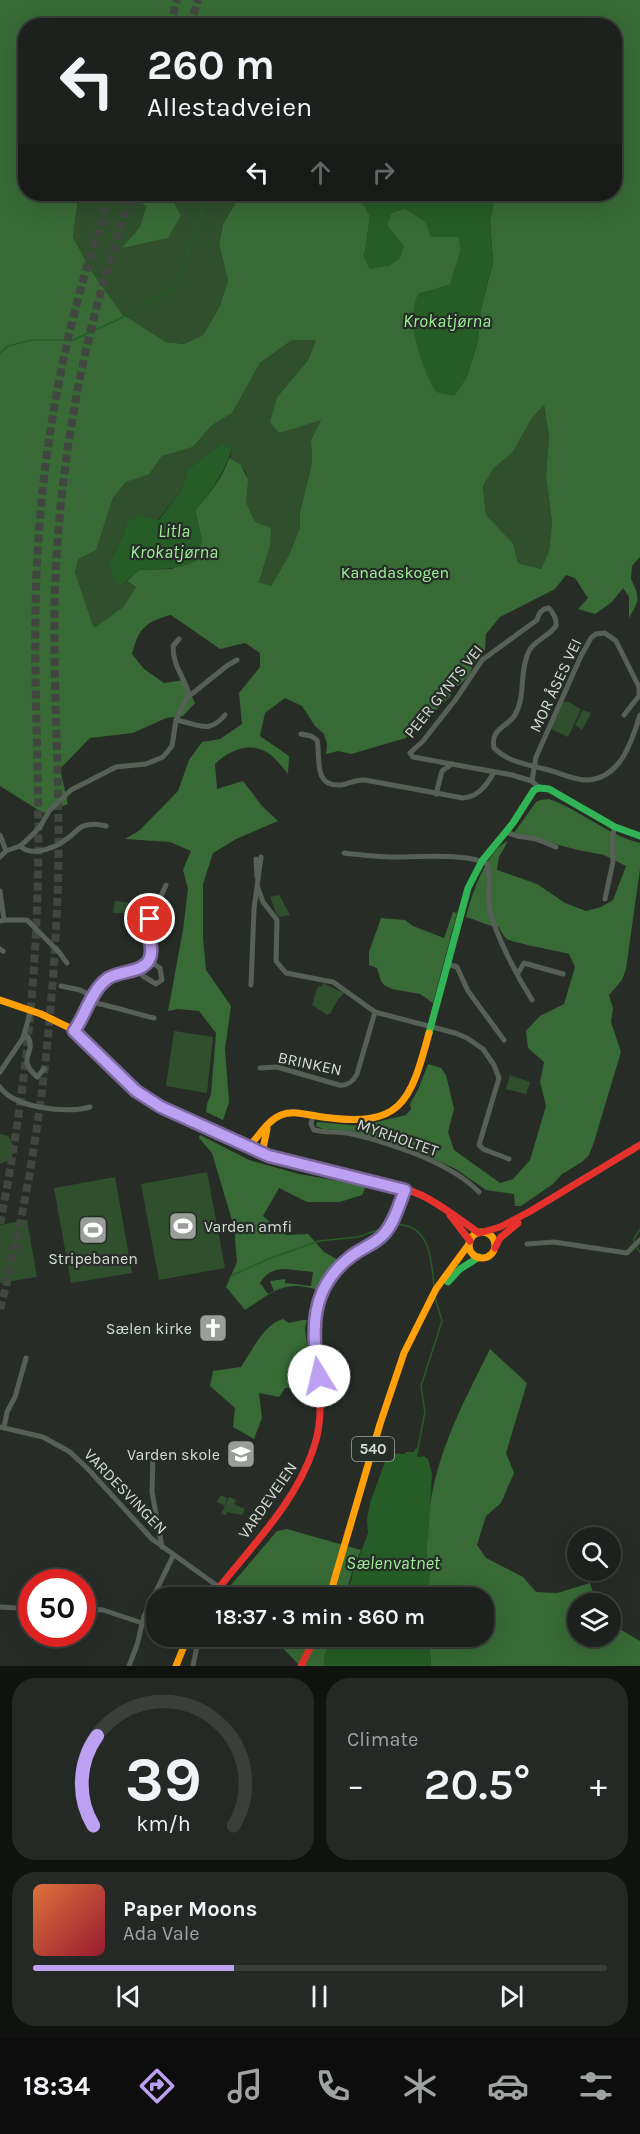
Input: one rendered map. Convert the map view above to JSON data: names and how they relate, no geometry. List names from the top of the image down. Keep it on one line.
{"streets":{"main road":["MYRHOLTET","540","VARDEVEIEN"],"street":["MOR ÅSES VEI","PEER GYNTS VEI","BRINKEN","VARDESVINGEN"]},"crossings":[["MOR ÅSES VEI","PEER GYNTS VEI"],["PEER GYNTS VEI","MYRHOLTET"],["VARDESVINGEN","VARDEVEIEN"]],"water":["Krokatjørna","Litla Krokatjørna","Sælenvatnet"],"parks":["Kanadaskogen"],"places":{"sports":["Varden amfi","Stripebanen"],"church":["Sælen kirke"],"school or university":["Varden skole"]},"page":{"turn":["260 m","Allestadveien"],"limit":"50","trip":"18:37 · 3 min · 860 m","tile":"Climate","heat":["−","20.5°","+"],"song":["Paper Moons","Ada Vale"],"tabs":"18:34","gauge":["39","km/h"]}}
